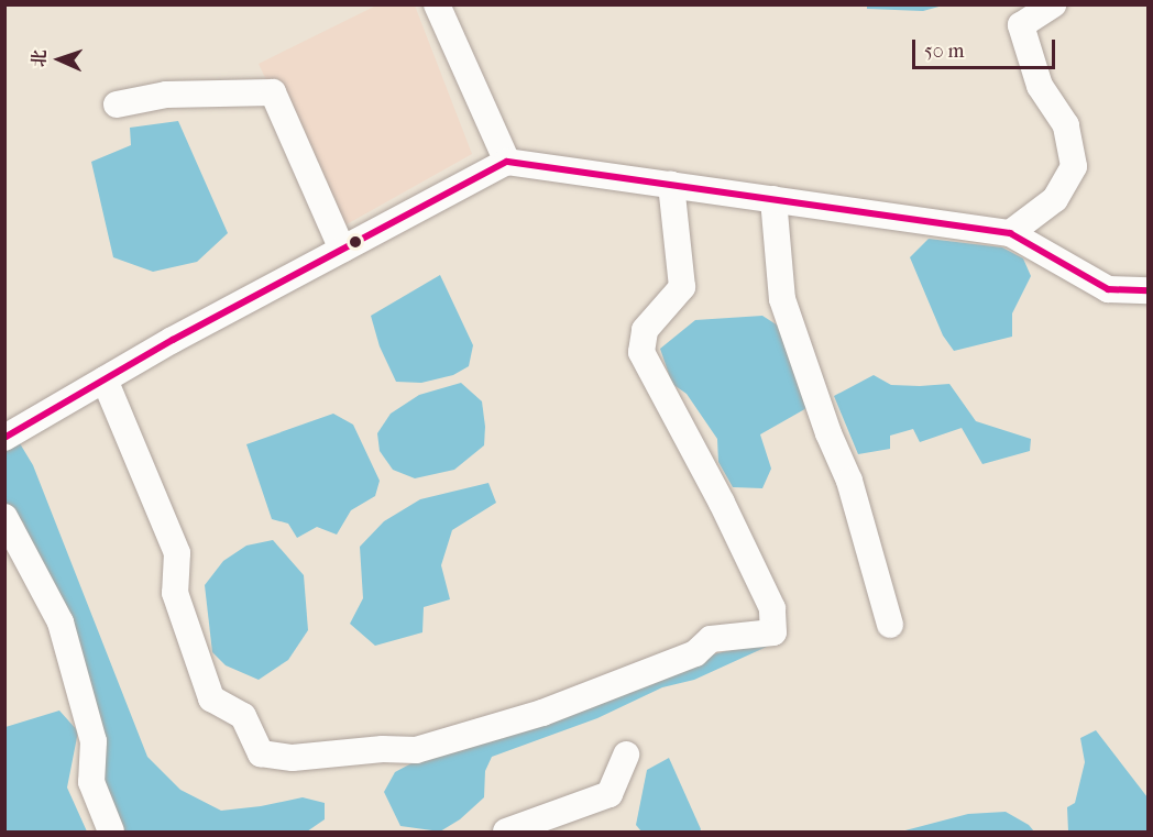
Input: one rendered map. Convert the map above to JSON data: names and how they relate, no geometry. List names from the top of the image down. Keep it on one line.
{"scale_bar":"50 m","north":"left"}
